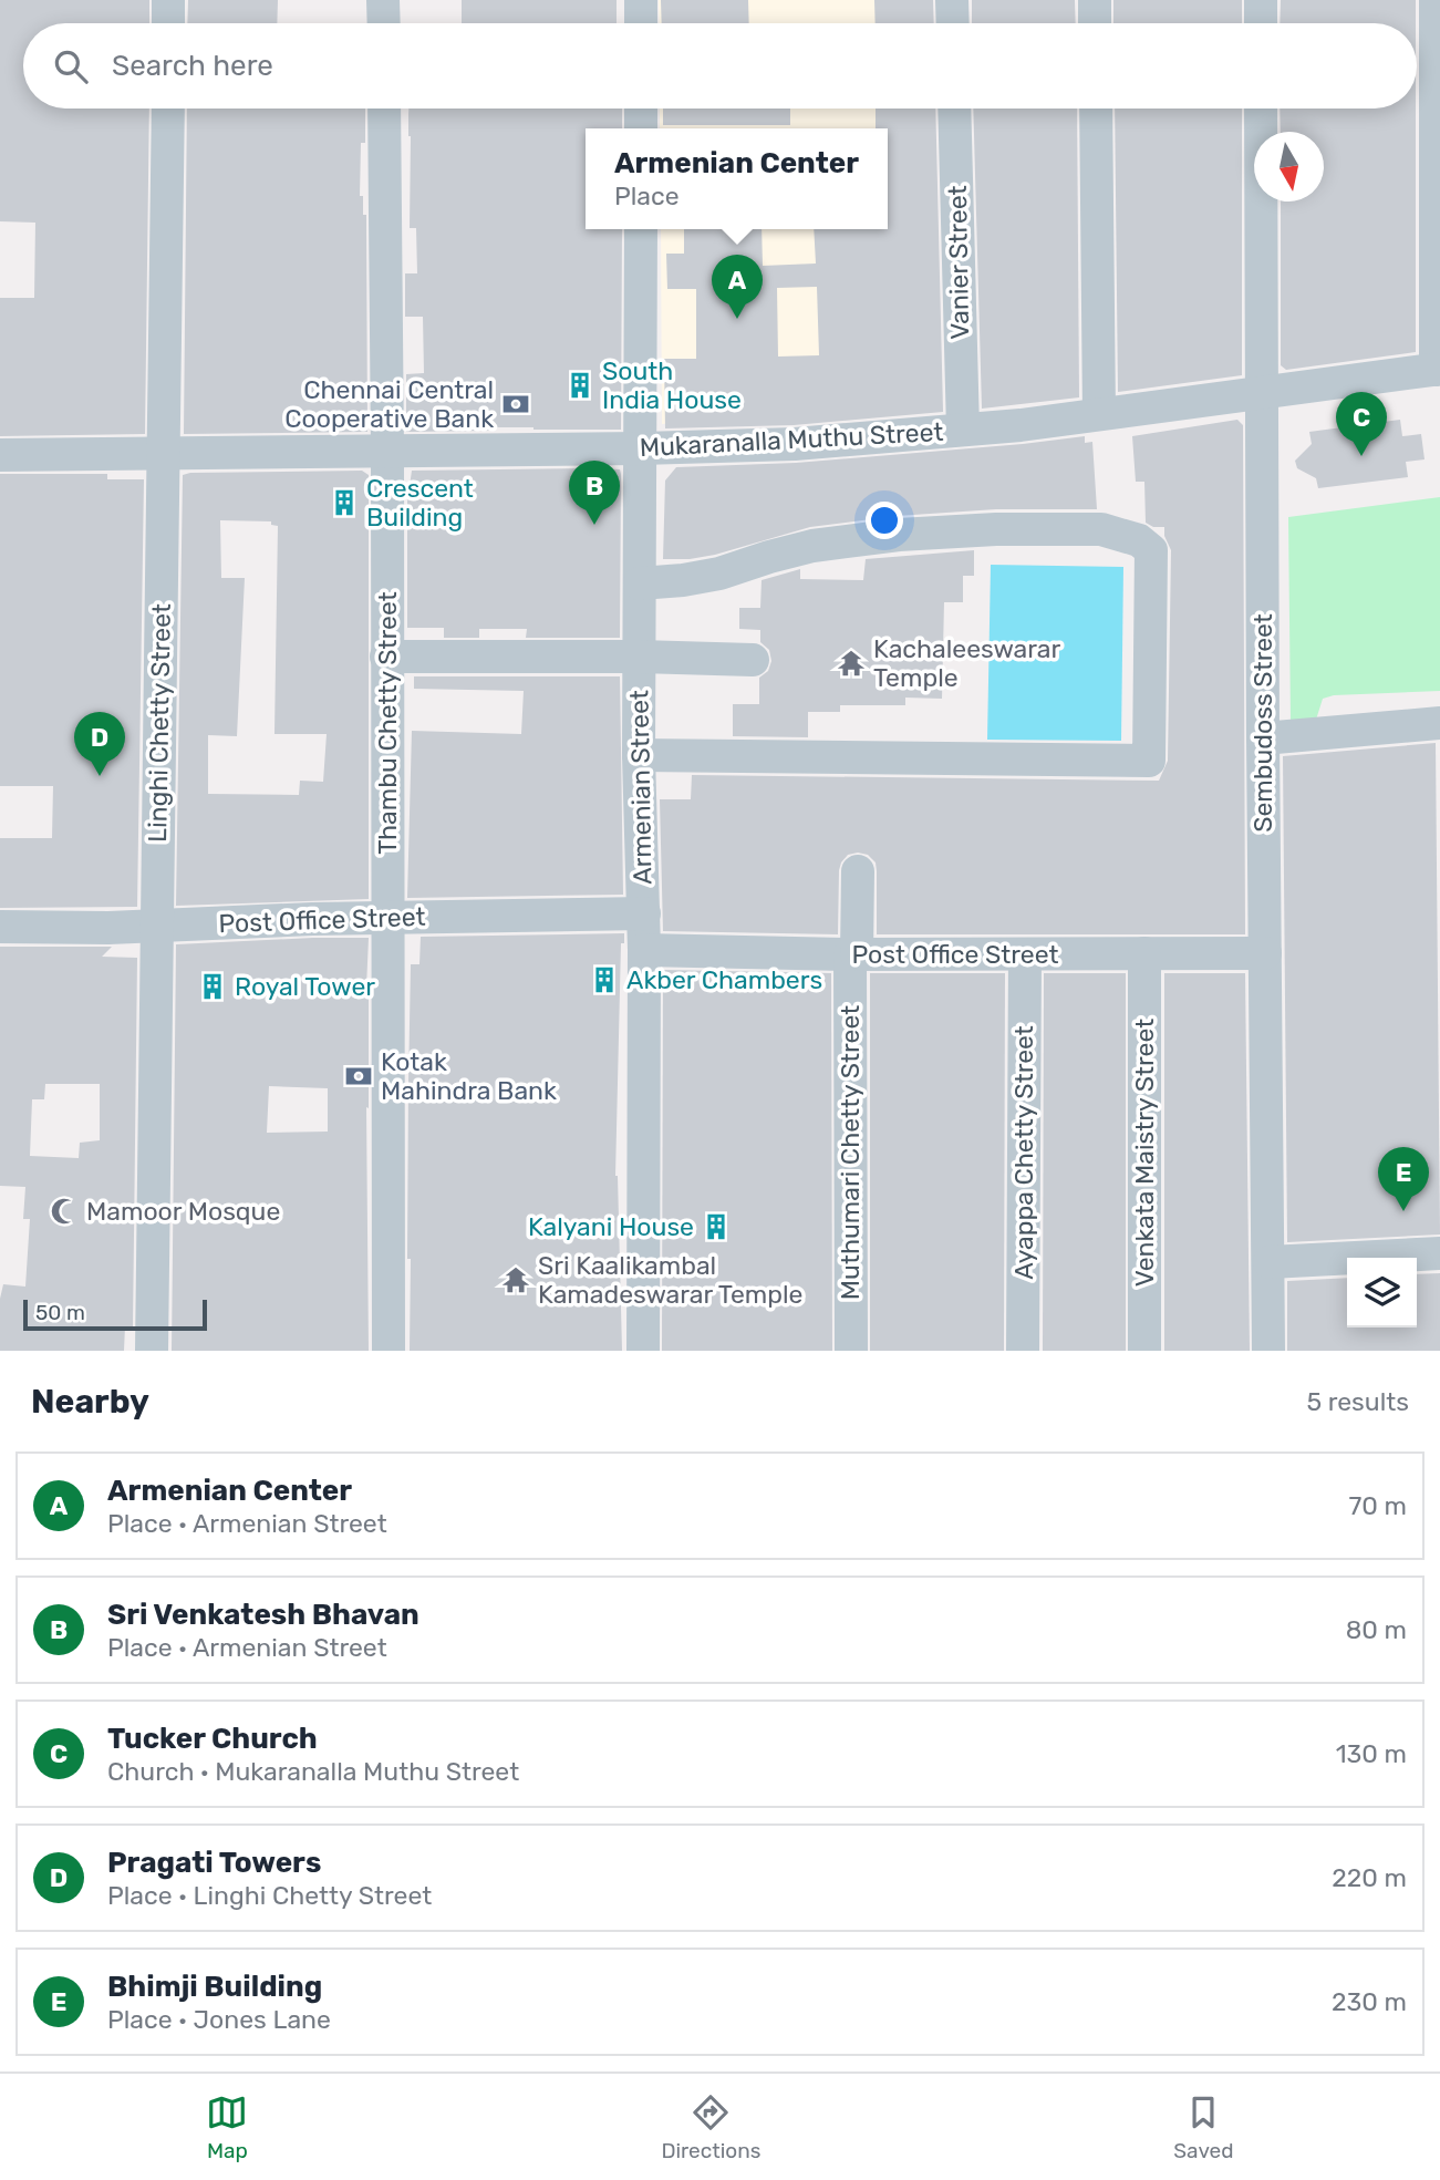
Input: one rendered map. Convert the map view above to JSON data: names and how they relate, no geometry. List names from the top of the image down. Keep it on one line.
{"streets":{"street":["Vanier Street","Mukaranalla Muthu Street","Linghi Chetty Street","Thambu Chetty Street","Sembudoss Street","Armenian Street","Post Office Street","Muthumari Chetty Street","Ayappa Chetty Street","Venkata Maistry Street"]},"crossings":[["Vanier Street","Mukaranalla Muthu Street"],["Mukaranalla Muthu Street","Linghi Chetty Street"],["Mukaranalla Muthu Street","Thambu Chetty Street"],["Mukaranalla Muthu Street","Sembudoss Street"],["Mukaranalla Muthu Street","Armenian Street"],["Linghi Chetty Street","Post Office Street"],["Thambu Chetty Street","Post Office Street"],["Sembudoss Street","Post Office Street"],["Armenian Street","Post Office Street"],["Post Office Street","Muthumari Chetty Street"],["Post Office Street","Ayappa Chetty Street"],["Post Office Street","Venkata Maistry Street"]],"places":{"building":["South India House","Crescent Building","Akber Chambers","Royal Tower","Kalyani House"],"bank":["Chennai Central Cooperative Bank","Kotak Mahindra Bank"],"temple":["Kachaleeswarar Temple","Sri Kaalikambal Kamadeswarar Temple"],"mosque":["Mamoor Mosque"]},"scale_bar":"50 m","north":"bottom","page":{"search":"Search here","popup":["Armenian Center","Place"],"pins":["A","C","B","D","E"],"scale":"50 m","heading":["Nearby","5 results"],"list":[{"mark":"A","name":"Armenian Center","note":"Place · Armenian Street","value":"70 m"},{"mark":"B","name":"Sri Venkatesh Bhavan","note":"Place · Armenian Street","value":"80 m"},{"mark":"C","name":"Tucker Church","note":"Church · Mukaranalla Muthu Street","value":"130 m"},{"mark":"D","name":"Pragati Towers","note":"Place · Linghi Chetty Street","value":"220 m"},{"mark":"E","name":"Bhimji Building","note":"Place · Jones Lane","value":"230 m"}],"nav":["Map","Directions","Saved"]}}
